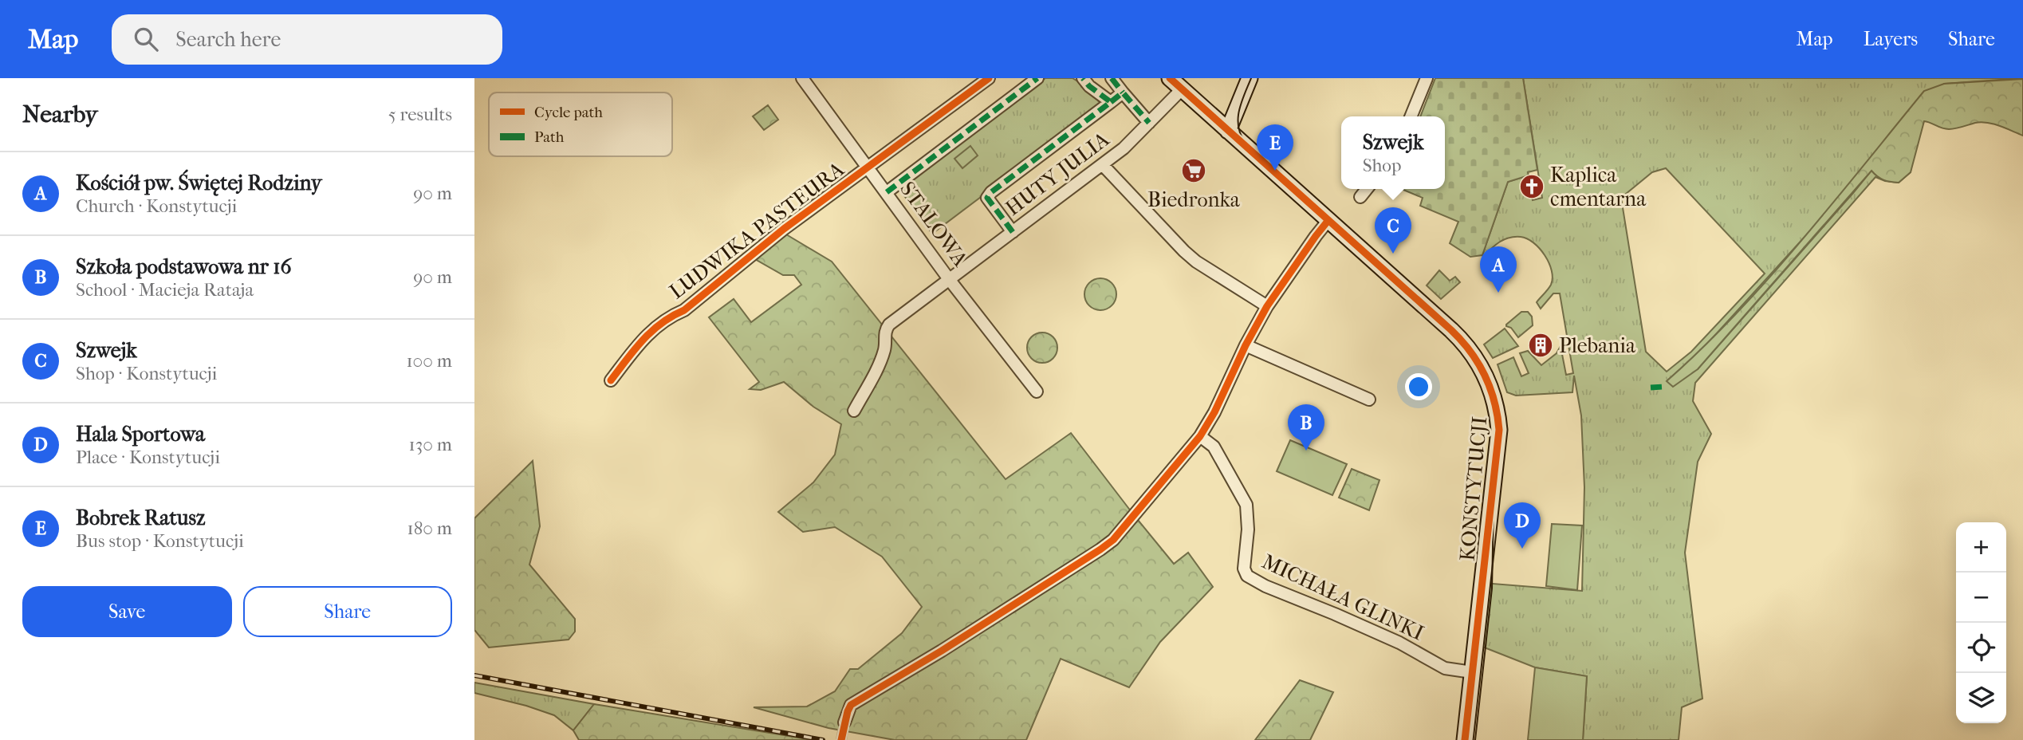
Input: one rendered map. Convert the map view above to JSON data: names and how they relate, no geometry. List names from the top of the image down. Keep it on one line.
{"streets":{"street":["HUTY JULIA","STALOWA","LUDWIKA PASTEURA","KONSTYTUCJI","MICHAŁA GLINKI"]},"crossings":[["HUTY JULIA","STALOWA"],["HUTY JULIA","KONSTYTUCJI"],["STALOWA","LUDWIKA PASTEURA"],["KONSTYTUCJI","MICHAŁA GLINKI"]],"places":{"supermarket":["Biedronka"],"church":["Kaplica cmentarna"],"building":["Plebania"]},"legend":["Cycle path","Path"],"page":{"header":"Map","search":"Search here","nav":["Map","Layers","Share"],"heading":["Nearby","5 results"],"popup":["Szwejk","Shop"],"pins":["E","C","A","B","D"],"list":[{"mark":"A","name":"Kościół pw. Świętej Rodziny","note":"Church · Konstytucji","value":"90 m"},{"mark":"B","name":"Szkoła podstawowa nr 16","note":"School · Macieja Rataja","value":"90 m"},{"mark":"C","name":"Szwejk","note":"Shop · Konstytucji","value":"100 m"},{"mark":"D","name":"Hala Sportowa","note":"Place · Konstytucji","value":"130 m"},{"mark":"E","name":"Bobrek Ratusz","note":"Bus stop · Konstytucji","value":"180 m"}],"map_buttons":["+","−"],"buttons":["Save","Share"]}}
